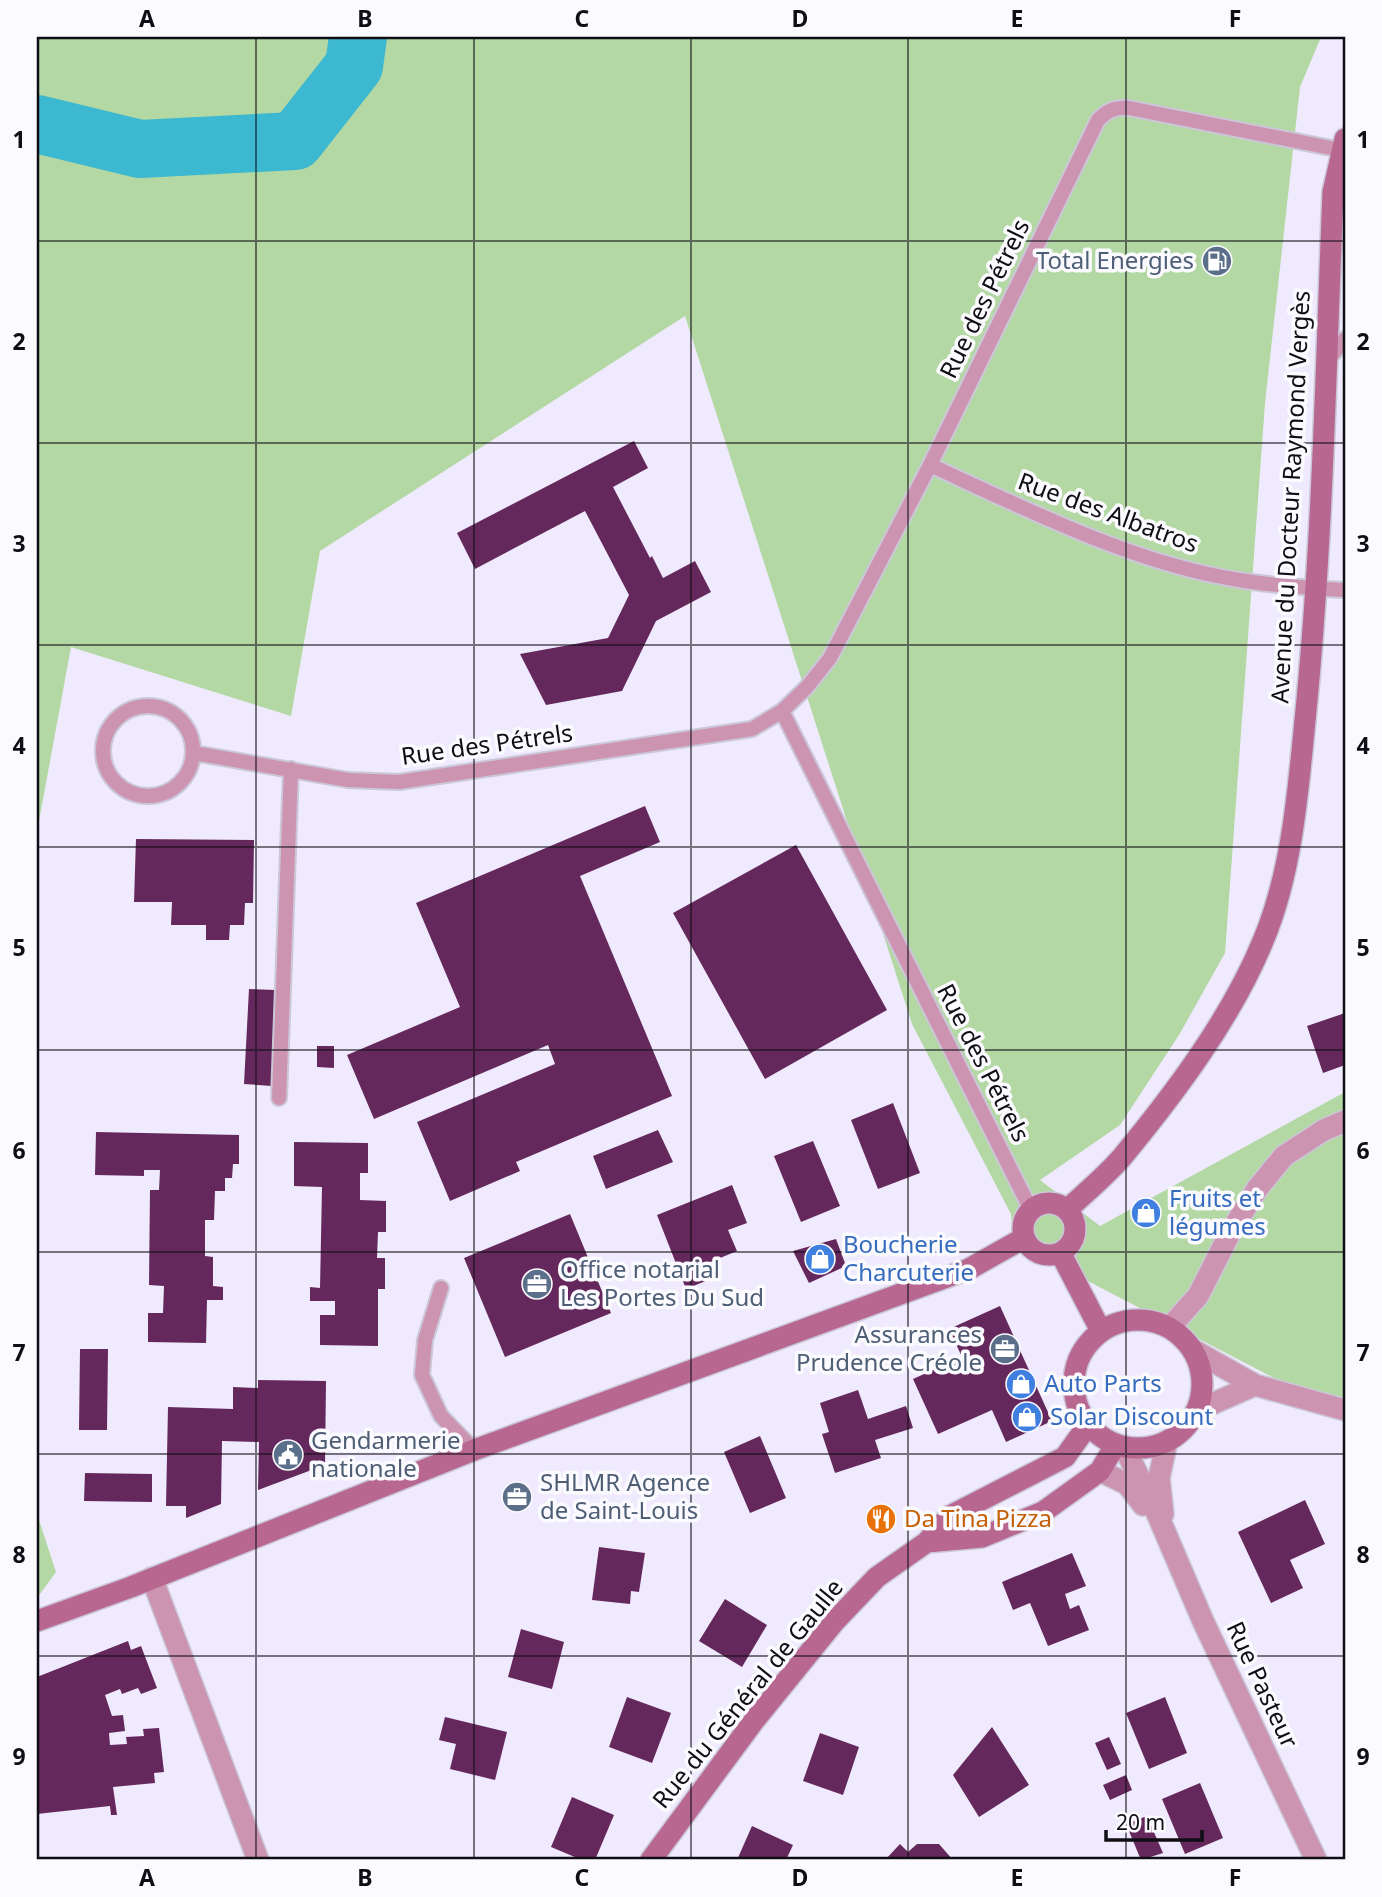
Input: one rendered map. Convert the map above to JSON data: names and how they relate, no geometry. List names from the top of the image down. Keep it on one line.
{"streets":{"main road":["Avenue du Docteur Raymond Vergès","Rue du Général de Gaulle"],"street":["Rue Pasteur"],"lane":["Rue des Pétrels","Rue des Albatros"]},"crossings":[["Rue des Pétrels","Avenue du Docteur Raymond Vergès"],["Rue des Pétrels","Rue des Albatros"],["Avenue du Docteur Raymond Vergès","Rue des Albatros"],["Rue Pasteur","Rue du Général de Gaulle"]],"places":{"fuel station":["Total Energies"],"shop":["Fruits et légumes","Boucherie Charcuterie","Auto Parts","Solar Discount"],"office":["Office notarial Les Portes Du Sud","Assurances Prudence Créole","SHLMR Agence de Saint-Louis"],"public building":["Gendarmerie nationale"],"restaurant":["Da Tina Pizza"]},"scale_bar":"20 m","grid":{"columns":["A","B","C","D","E","F"],"rows":["1","2","3","4","5","6","7","8","9"]}}
